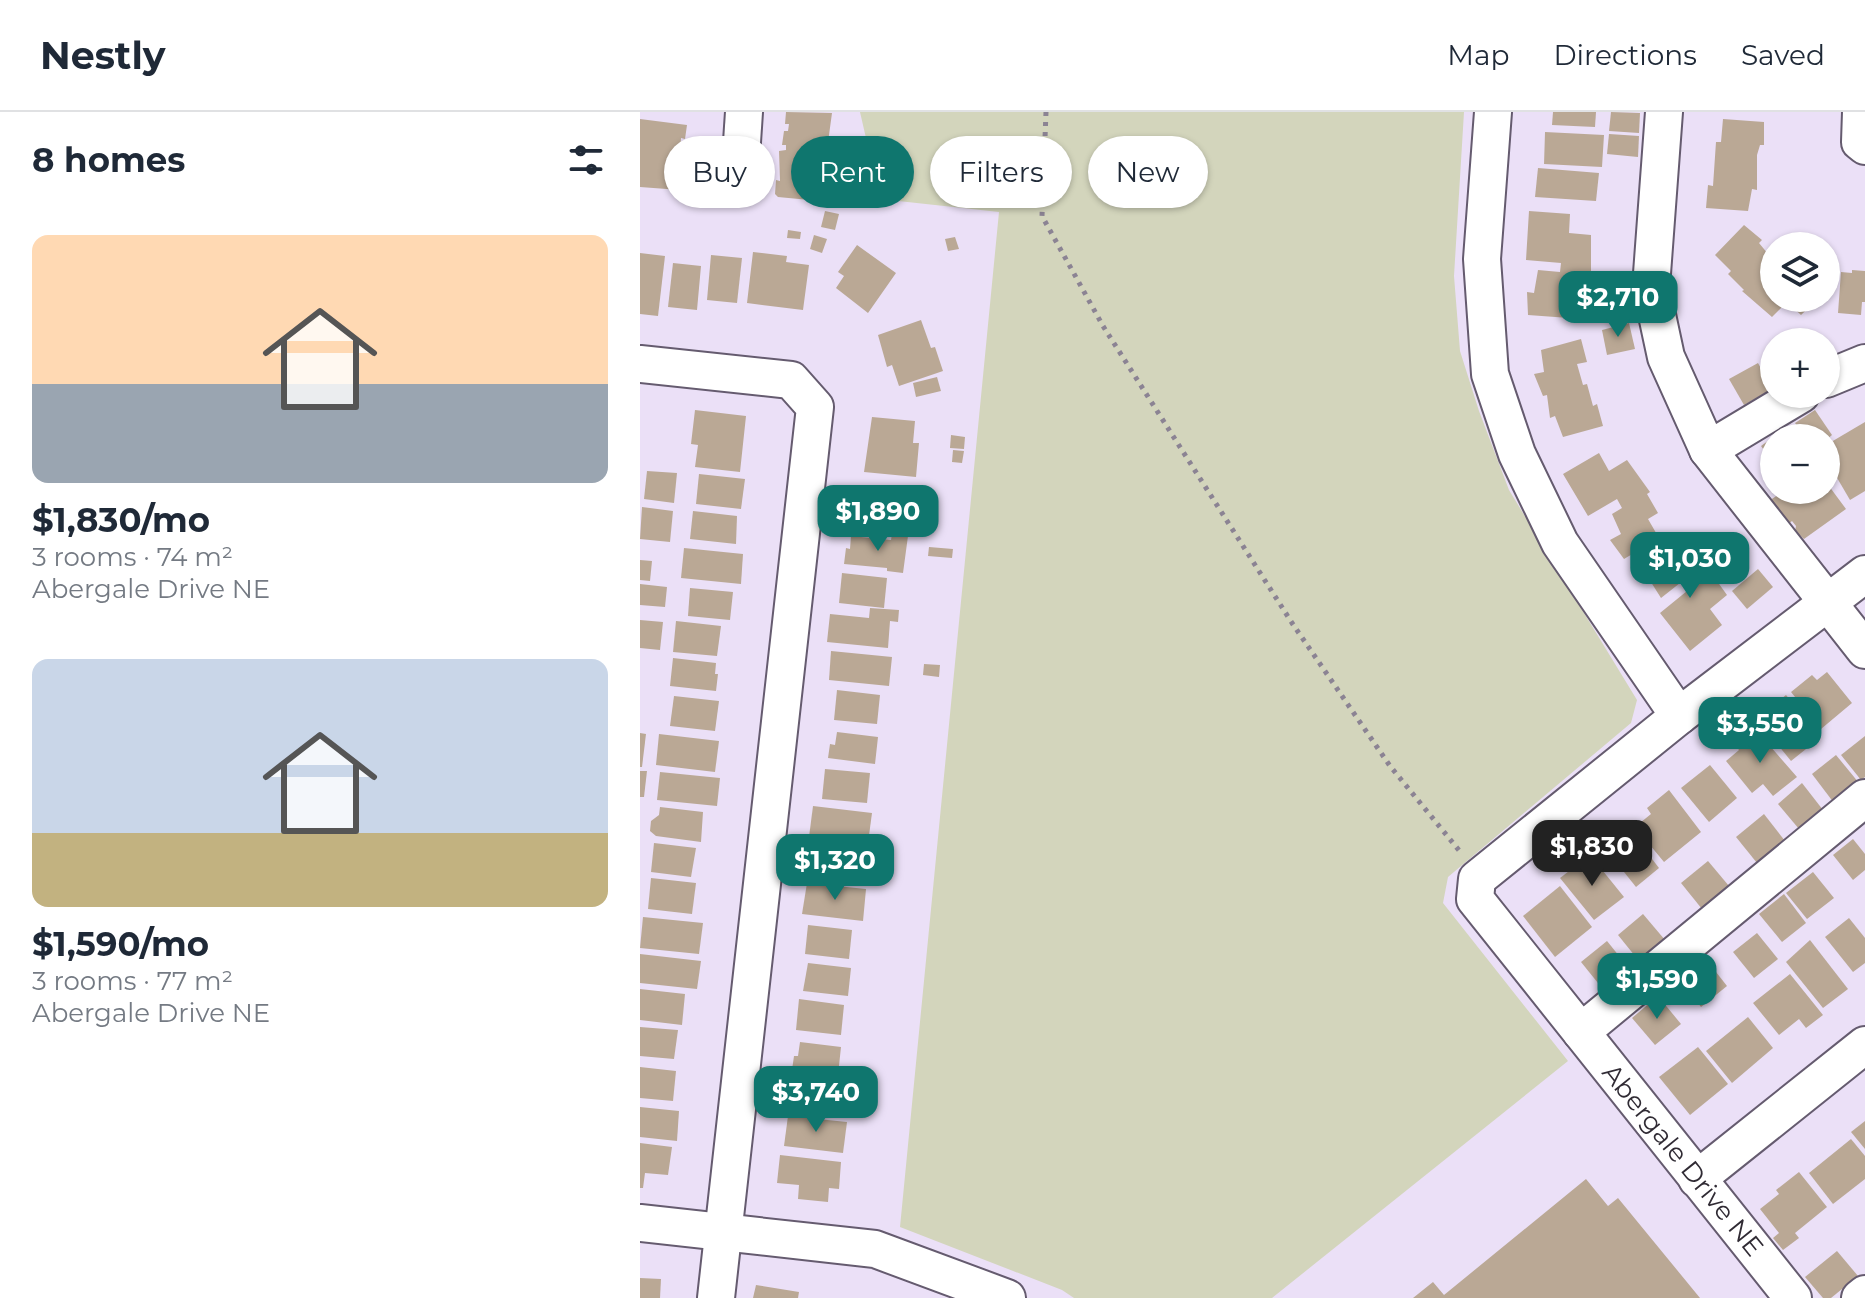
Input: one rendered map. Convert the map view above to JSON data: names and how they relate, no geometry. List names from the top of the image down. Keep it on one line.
{"streets":{"street":["Abergale Drive NE"]},"page":{"header":"Nestly","nav":["Map","Directions","Saved"],"heading":"8 homes","chip":["Buy","Rent","Filters","New"],"list":[{"name":"$1,830/mo","note":"3 rooms · 74 m² · Abergale Drive NE"},{"name":"$1,590/mo","note":"3 rooms · 77 m² · Abergale Drive NE"}],"map_buttons":["+","−"],"price":["$2,710","$1,890","$1,030","$3,550","$1,830","$1,320","$1,590","$3,740"]}}
